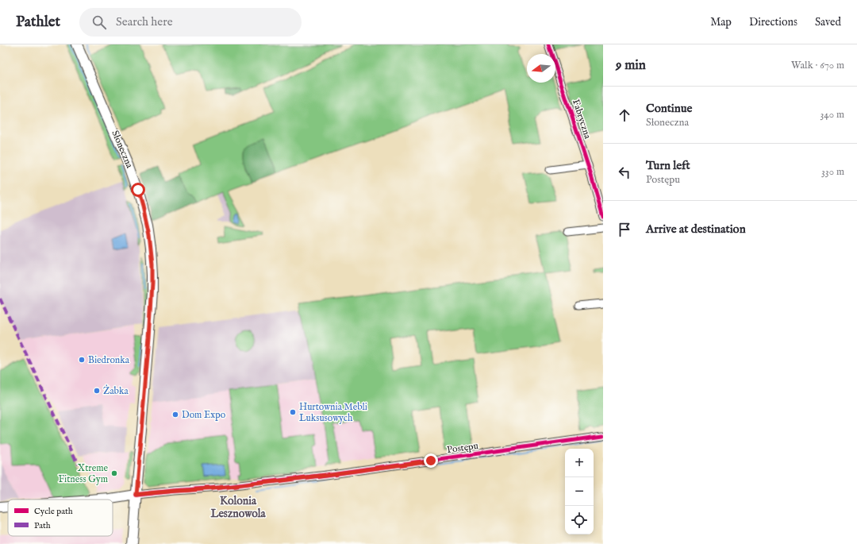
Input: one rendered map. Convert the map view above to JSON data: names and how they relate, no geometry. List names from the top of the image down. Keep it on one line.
{"streets":{"main road":["Słoneczna","Postępu"],"street":["Fabryczna"]},"crossings":[["Słoneczna","Postępu"]],"districts":["Kolonia Lesznowola"],"places":["Biedronka","Żabka","Hurtownia Mebli Luksusowych","Dom Expo","Xtreme Fitness Gym"],"legend":["Cycle path","Path"],"north":"left","page":{"header":"Pathlet","search":"Search here","nav":["Map","Directions","Saved"],"heading":["9 min","Walk · 670 m"],"list":[["Continue","Słoneczna","340 m"],["Turn left","Postępu","330 m"],"Arrive at destination"],"map_buttons":["+","−"]}}
